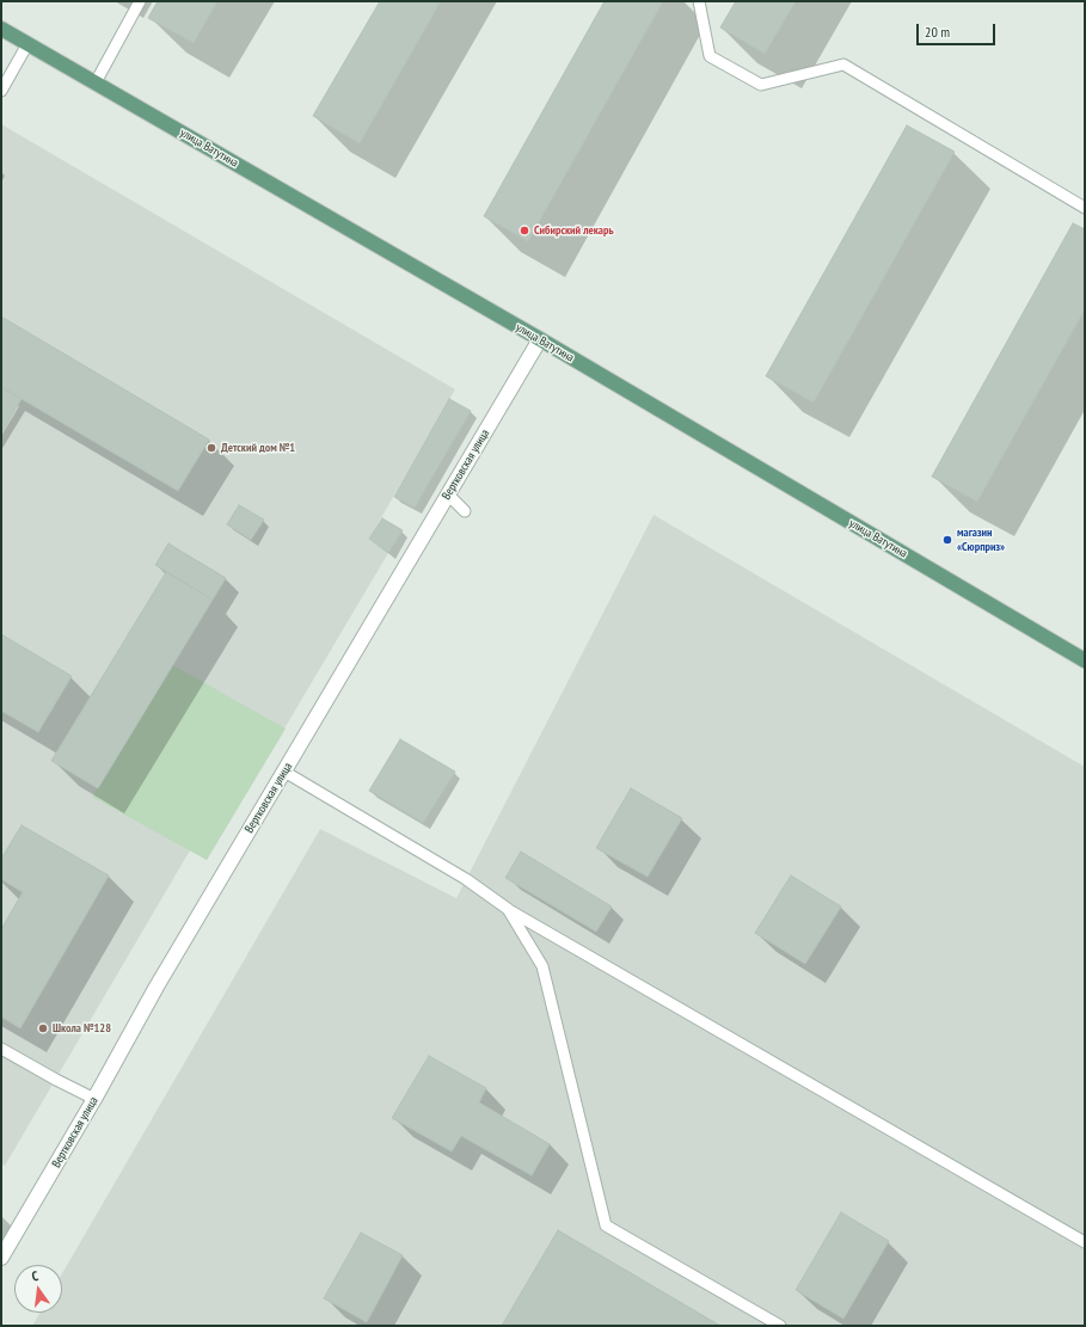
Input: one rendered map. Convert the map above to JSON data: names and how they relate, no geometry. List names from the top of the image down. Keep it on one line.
{"streets":{"main road":["улица Ватутина"],"street":["Вертковская улица"]},"crossings":[["улица Ватутина","Вертковская улица"]],"places":["Сибирский лекарь","Детский дом №1","магазин «Сюрприз»","Школа №128"],"scale_bar":"20 m","north":"top"}
